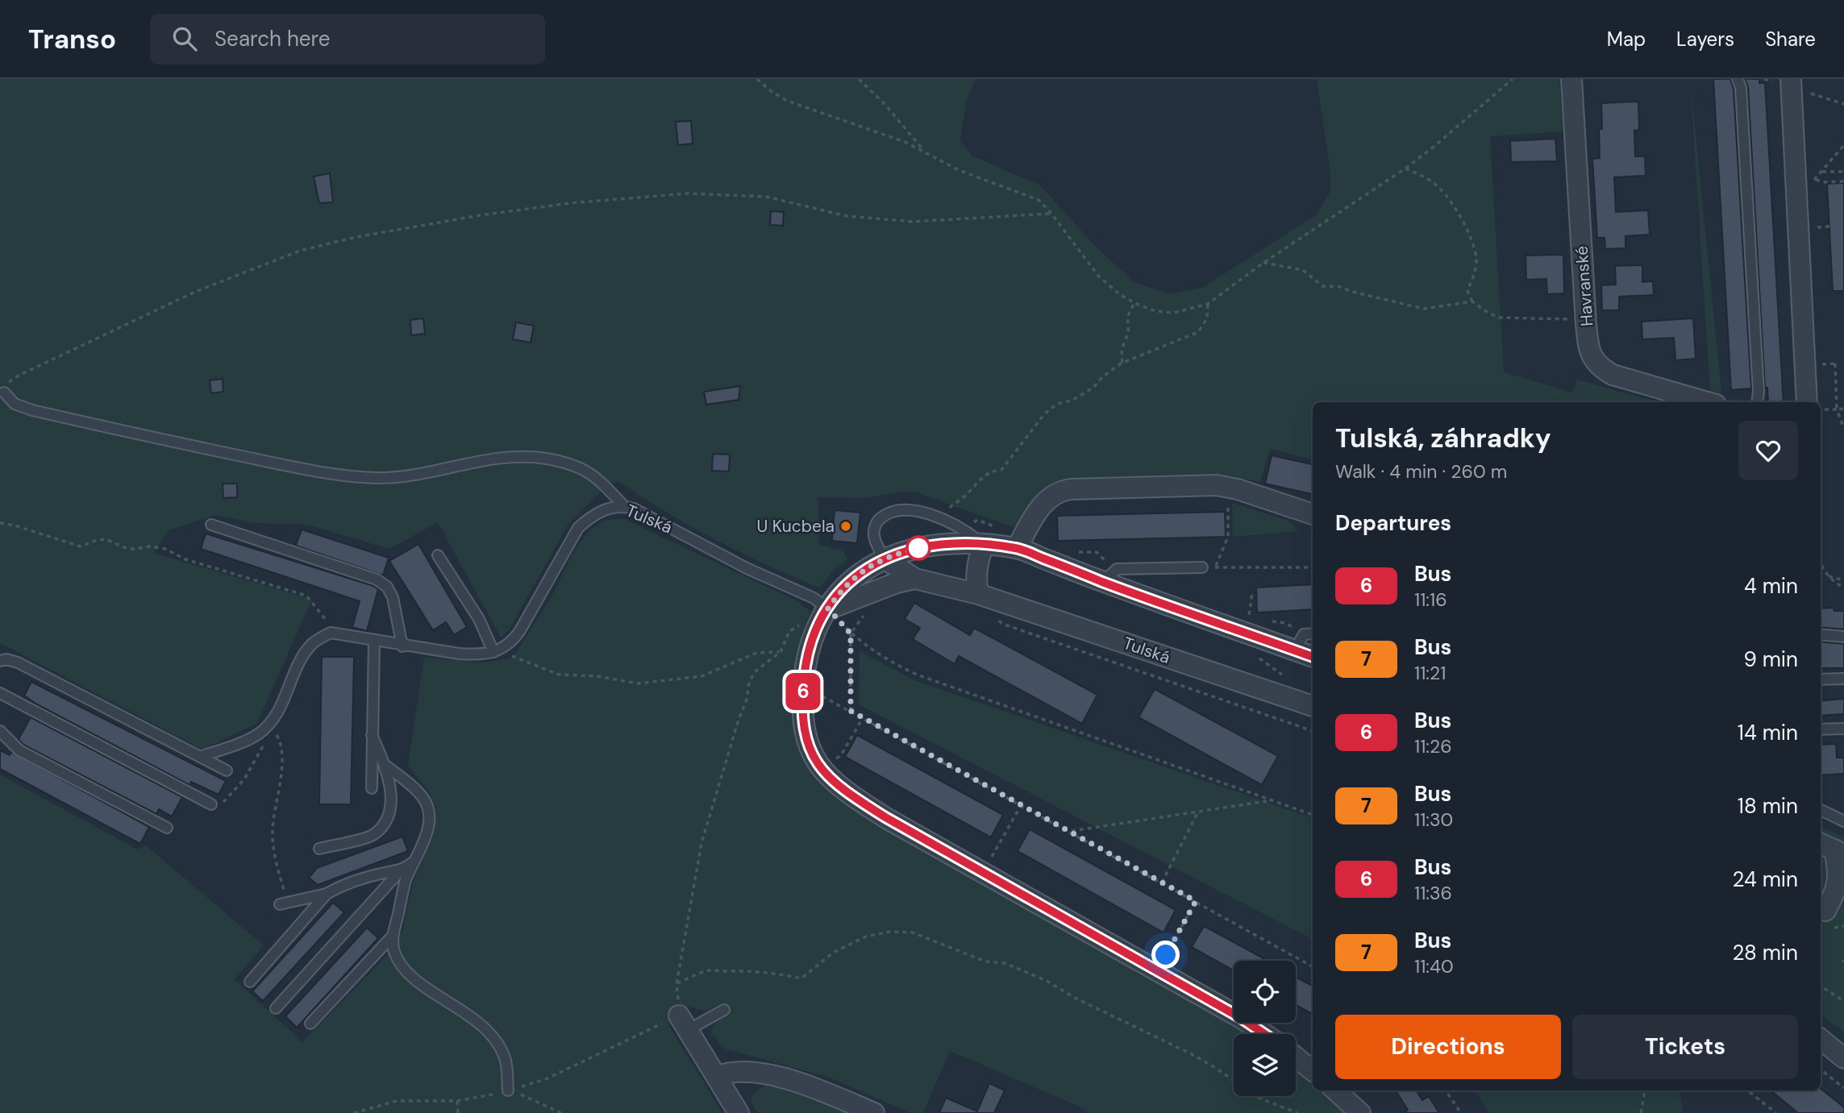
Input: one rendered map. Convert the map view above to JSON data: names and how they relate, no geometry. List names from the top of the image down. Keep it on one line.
{"streets":{"street":["Havranské","Tulská"]},"places":["U Kucbela"],"lines":["bus line 6"],"page":{"header":"Transo","search":"Search here","nav":["Map","Layers","Share"],"on_map":"6","heading":[["Tulská, záhradky","Walk · 4 min · 260 m"],"Departures"],"list":[{"mark":"6","name":"Bus","note":"11:16","value":"4 min"},{"mark":"7","name":"Bus","note":"11:21","value":"9 min"},{"mark":"6","name":"Bus","note":"11:26","value":"14 min"},{"mark":"7","name":"Bus","note":"11:30","value":"18 min"},{"mark":"6","name":"Bus","note":"11:36","value":"24 min"},{"mark":"7","name":"Bus","note":"11:40","value":"28 min"}],"buttons":["Directions","Tickets"]}}
